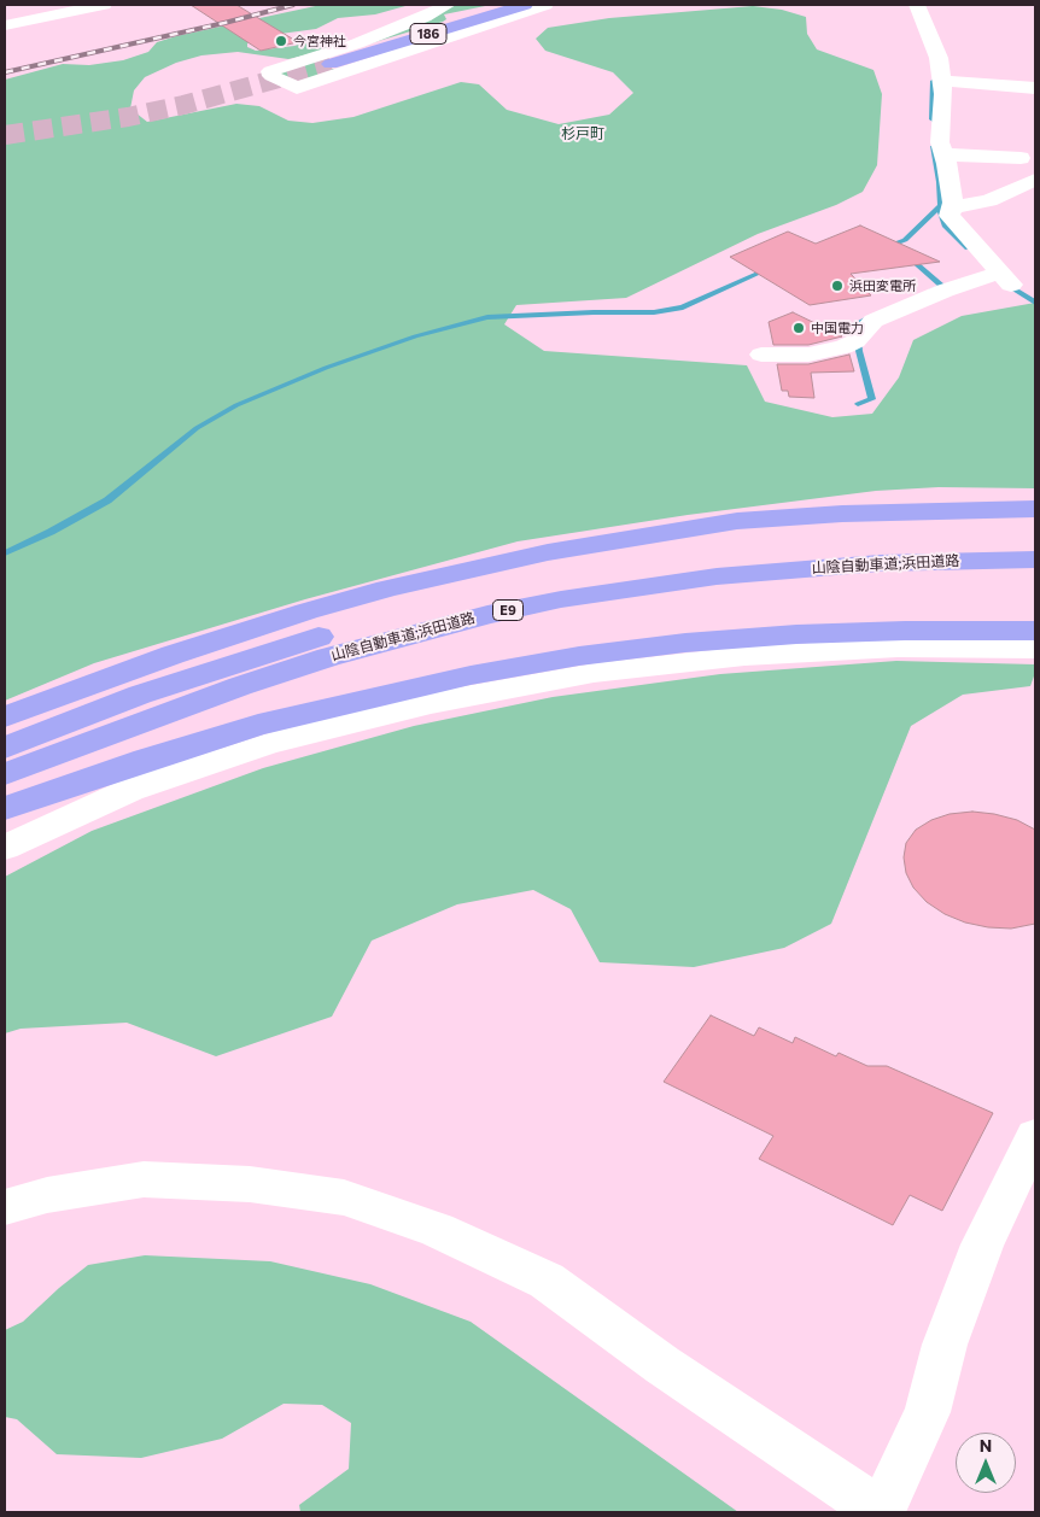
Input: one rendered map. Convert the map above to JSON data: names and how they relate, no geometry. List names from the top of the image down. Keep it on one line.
{"streets":{"highway":["186","山陰自動車道;浜田道路","E9"]},"districts":["杉戸町"],"places":["今宮神社","浜田変電所","中国電力"],"north":"top"}
